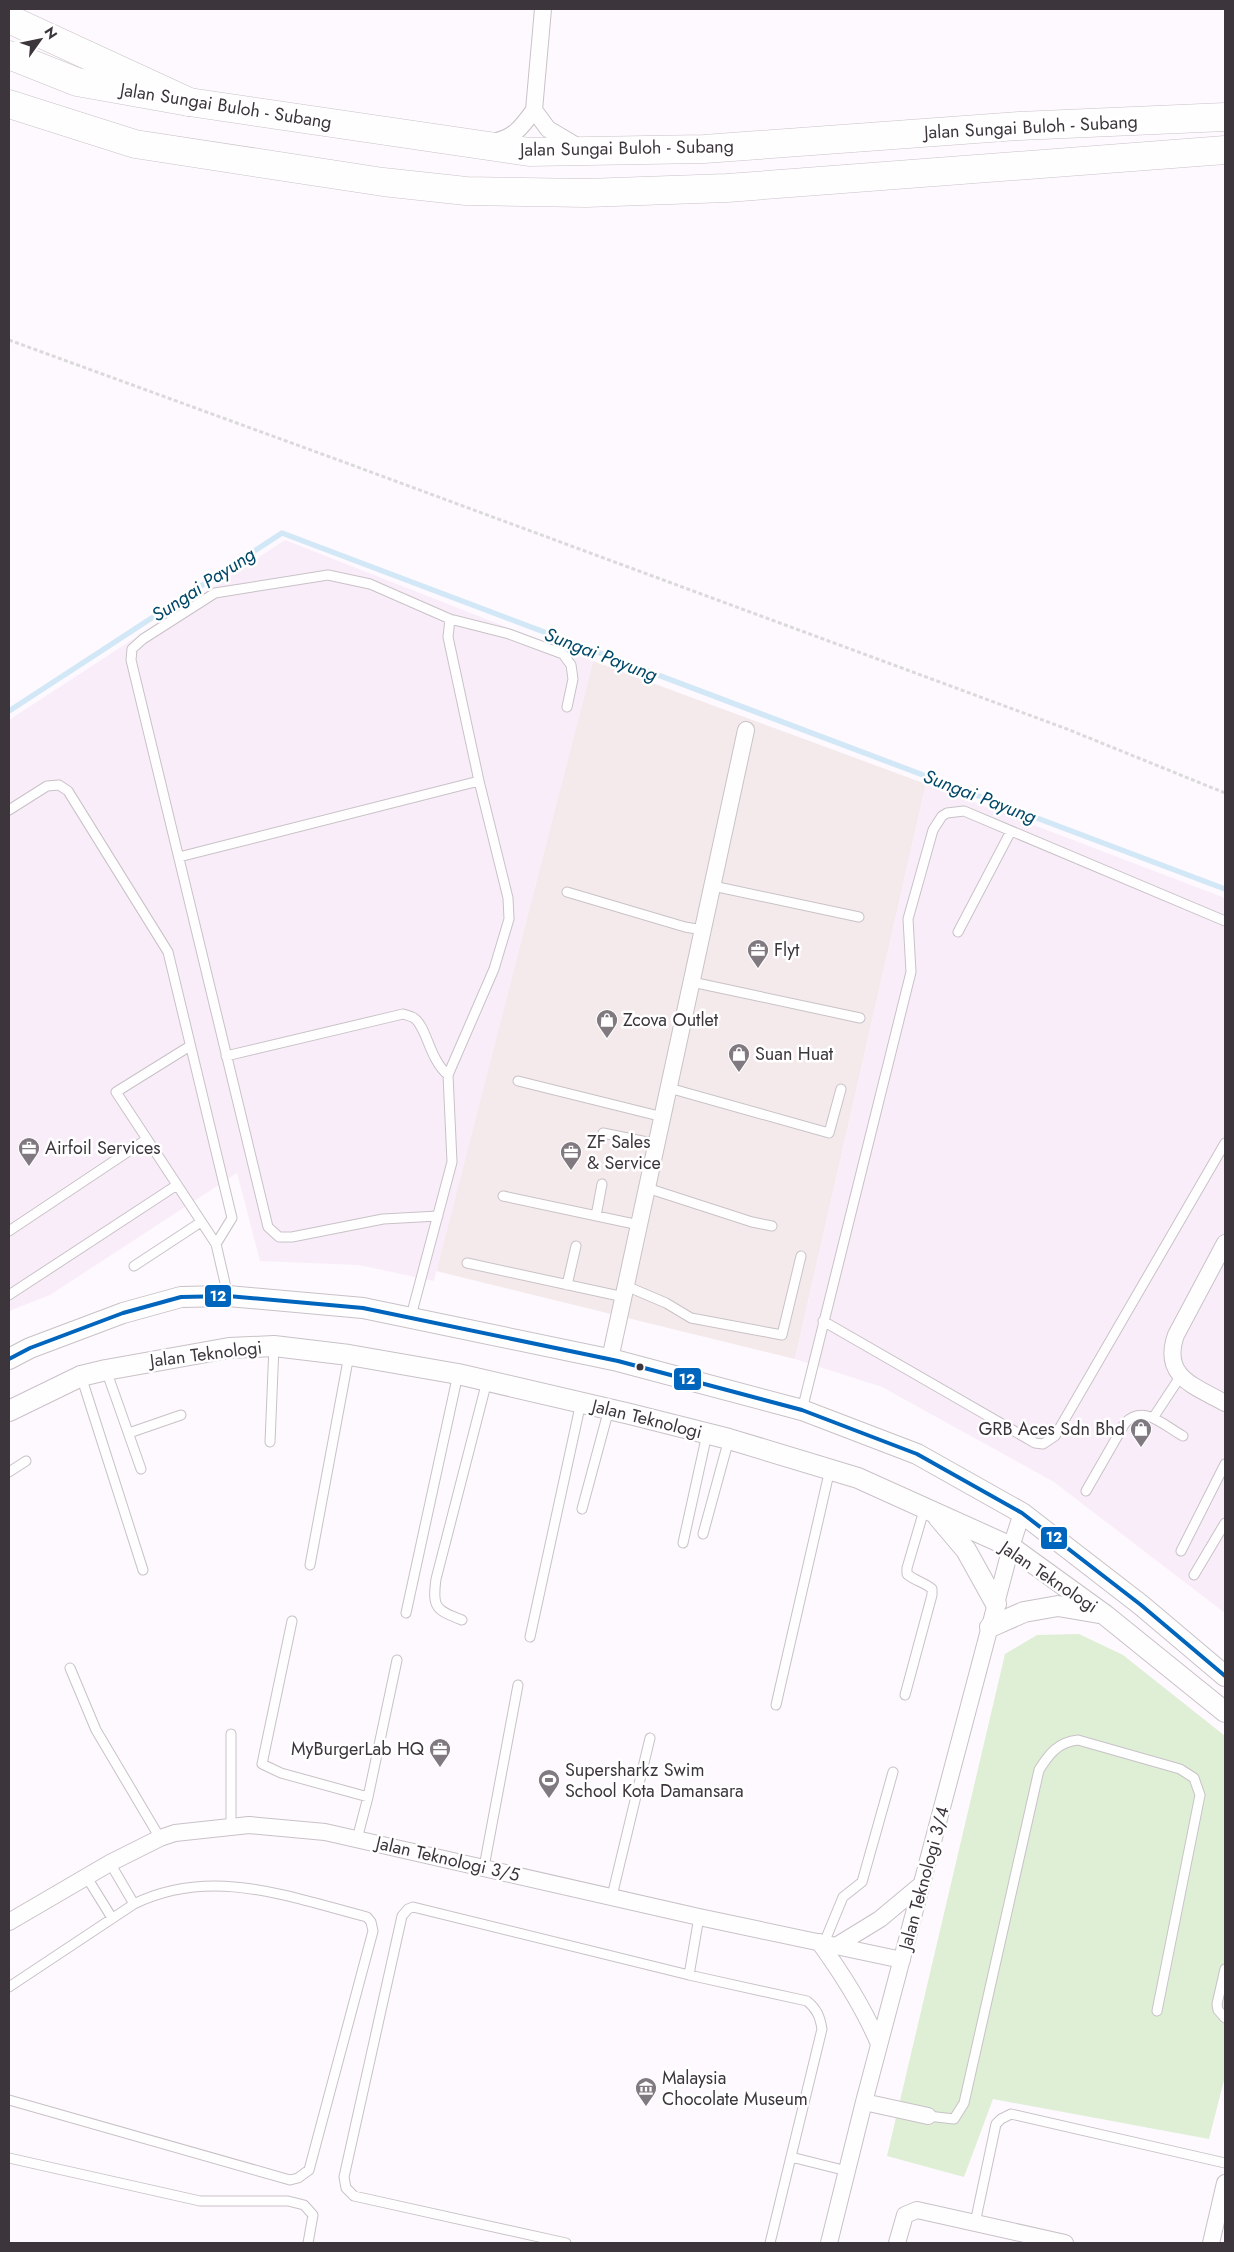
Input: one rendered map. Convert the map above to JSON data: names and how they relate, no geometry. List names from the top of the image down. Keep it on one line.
{"streets":{"highway":["Jalan Sungai Buloh - Subang"],"street":["Jalan Teknologi","Jalan Teknologi 3/5","Jalan Teknologi 3/4"]},"crossings":[["Jalan Teknologi","Jalan Teknologi 3/4"],["Jalan Teknologi 3/5","Jalan Teknologi 3/4"]],"water":["Sungai Payung"],"places":{"office":["Flyt","Airfoil Services","ZF Sales & Service","MyBurgerLab HQ"],"shop":["Zcova Outlet","Suan Huat","GRB Aces Sdn Bhd"],"sports":["Supersharkz Swim School Kota Damansara"],"museum":["Malaysia Chocolate Museum"]},"lines":["transit line 12"],"north":"top right"}
